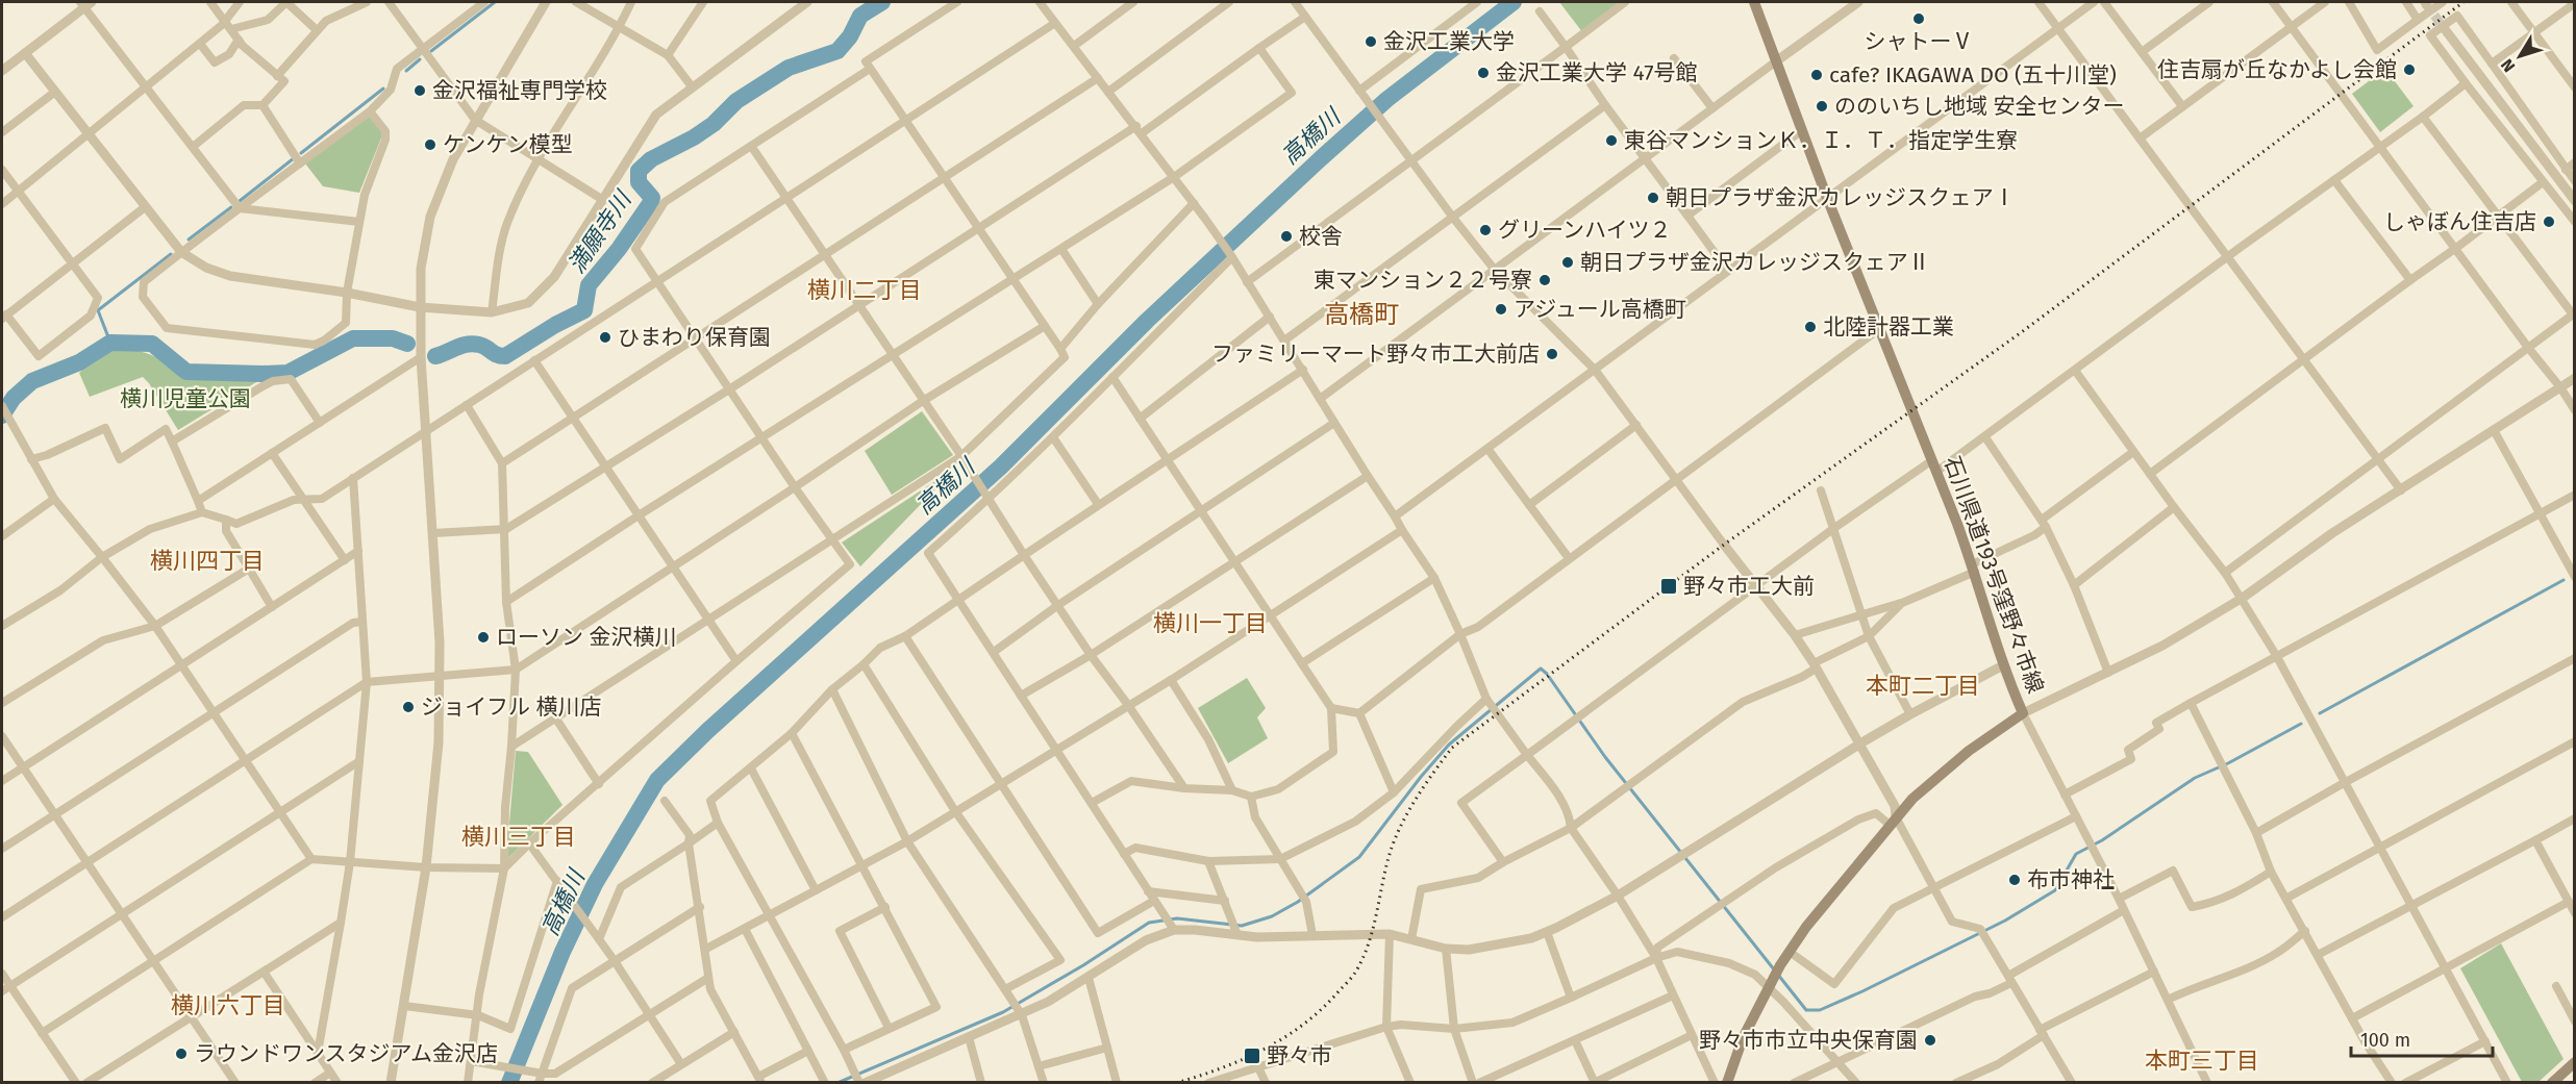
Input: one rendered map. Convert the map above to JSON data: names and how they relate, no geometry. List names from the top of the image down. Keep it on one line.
{"streets":{"main road":["石川県道193号窪野々市線"]},"districts":["横川二丁目","高橋町","横川四丁目","横川一丁目","本町二丁目","横川三丁目","横川六丁目","本町三丁目"],"water":["高橋川","満願寺川"],"parks":["横川児童公園"],"places":{"other":["シャトーⅤ","金沢工業大学","住吉扇が丘なかよし会館","金沢工業大学 47号館","cafe? IKAGAWA DO (五十川堂)","金沢福祉専門学校","ののいちし地域 安全センター","東谷マンションＫ．Ｉ．Ｔ．指定学生寮","ケンケン模型","朝日プラザ金沢カレッジスクェアⅠ","しゃぼん住吉店","グリーンハイツ２","校舎","朝日プラザ金沢カレッジスクェアⅡ","東マンション２２号寮","アジュール高橋町","北陸計器工業","ひまわり保育園","ファミリーマート野々市工大前店","ローソン 金沢横川","ジョイフル 横川店","布市神社","野々市市立中央保育園","ラウンドワンスタジアム金沢店"],"transit":["野々市工大前","野々市"]},"scale_bar":"100 m","north":"bottom left"}
